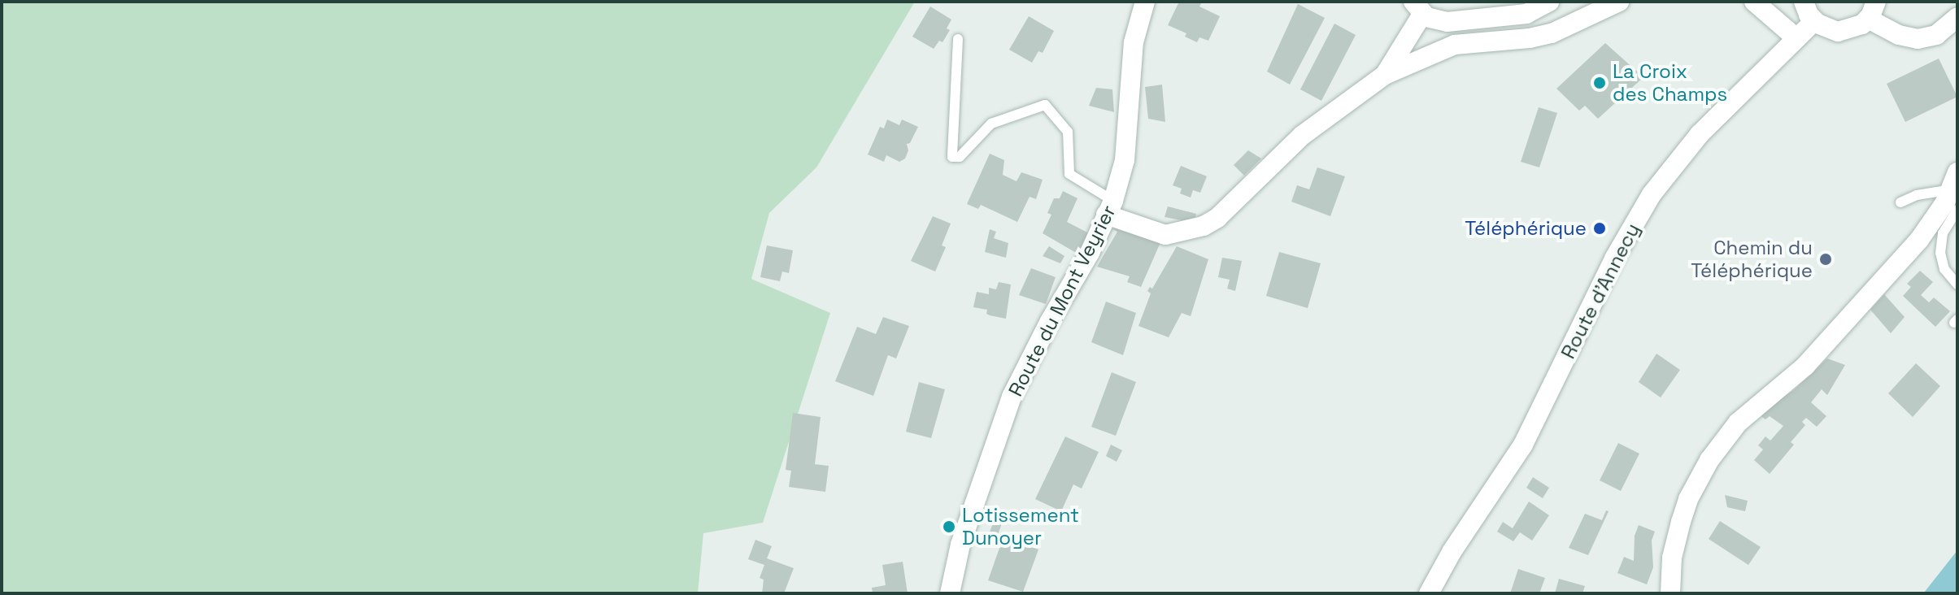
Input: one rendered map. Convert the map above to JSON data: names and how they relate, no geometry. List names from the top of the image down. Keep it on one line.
{"streets":{"street":["Route d'Annecy","Route du Mont Veyrier"]},"places":["La Croix des Champs","Téléphérique","Chemin du Téléphérique","Lotissement Dunoyer"]}
